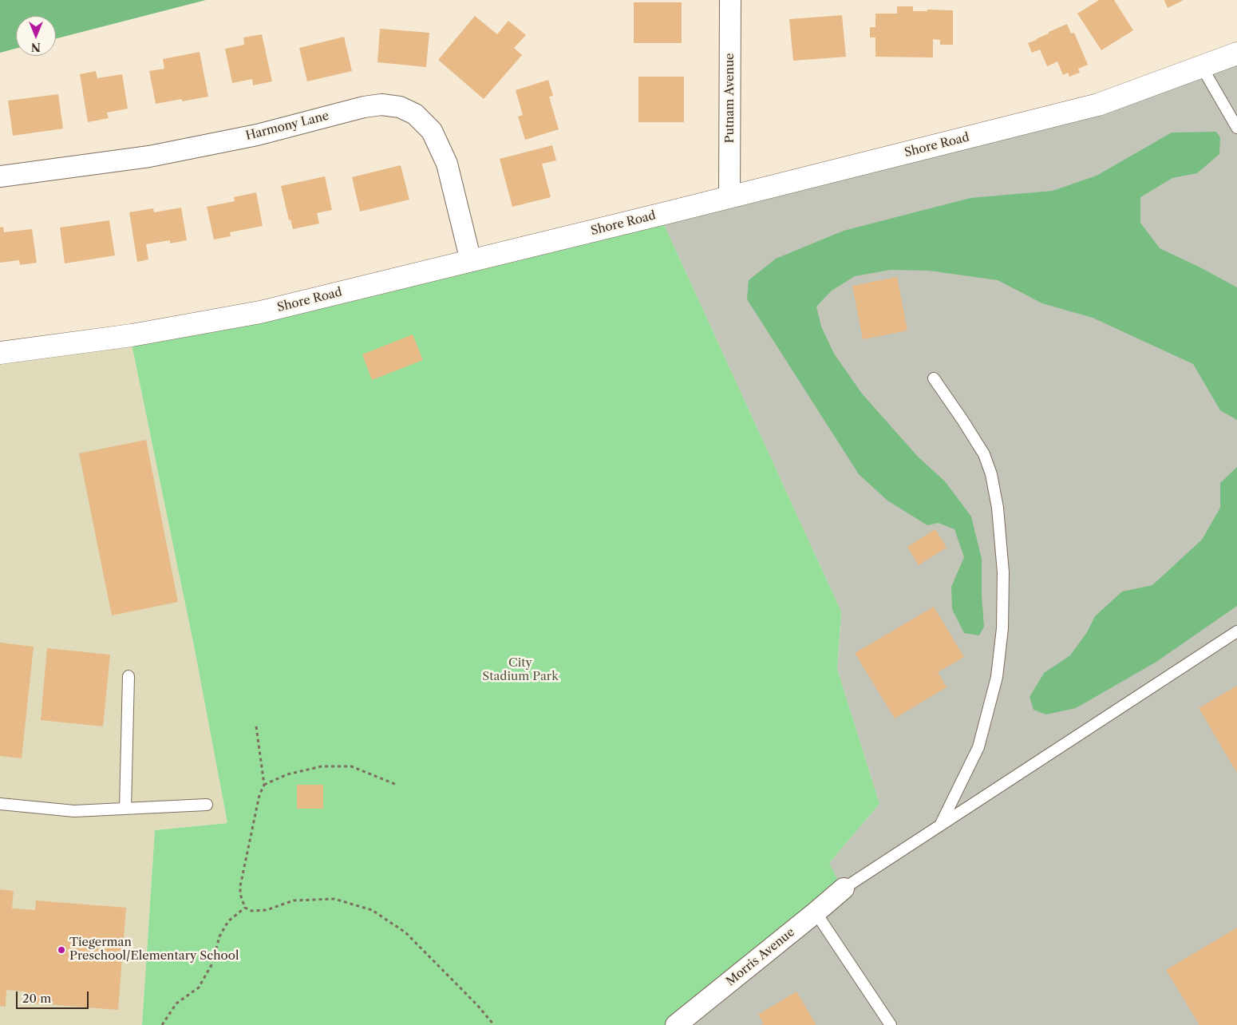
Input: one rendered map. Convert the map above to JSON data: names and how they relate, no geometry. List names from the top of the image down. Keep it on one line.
{"streets":{"main road":["Shore Road"],"street":["Putnam Avenue","Harmony Lane","Morris Avenue"]},"crossings":[["Putnam Avenue","Shore Road"],["Harmony Lane","Shore Road"]],"parks":["City Stadium Park"],"places":["Tiegerman Preschool/Elementary School"],"scale_bar":"20 m","north":"bottom"}
